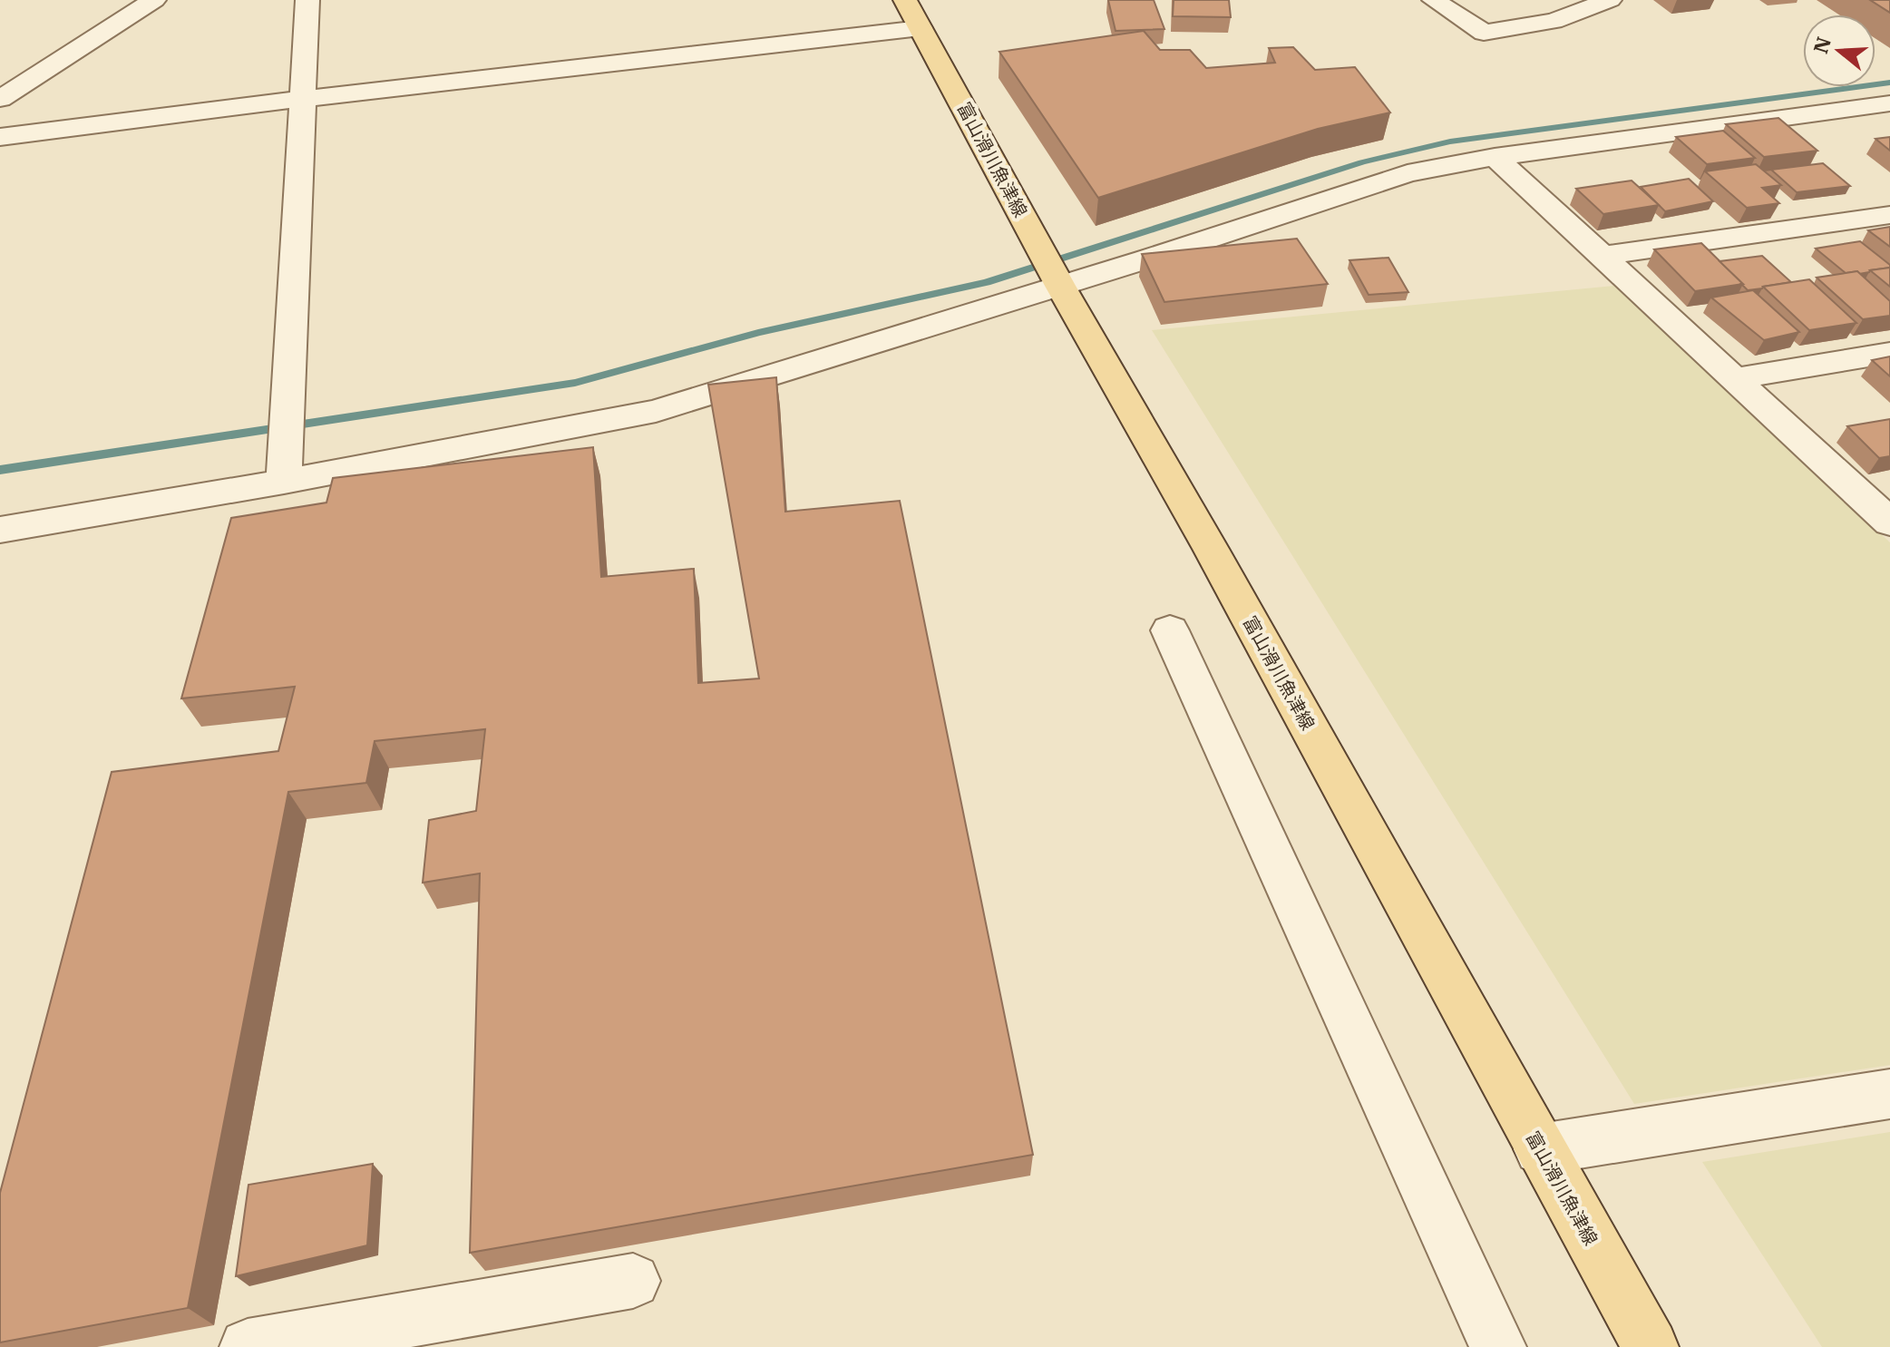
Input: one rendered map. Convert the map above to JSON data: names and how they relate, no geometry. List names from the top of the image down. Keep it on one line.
{"streets":{"main road":["富山滑川魚津線"]},"north":"left"}
